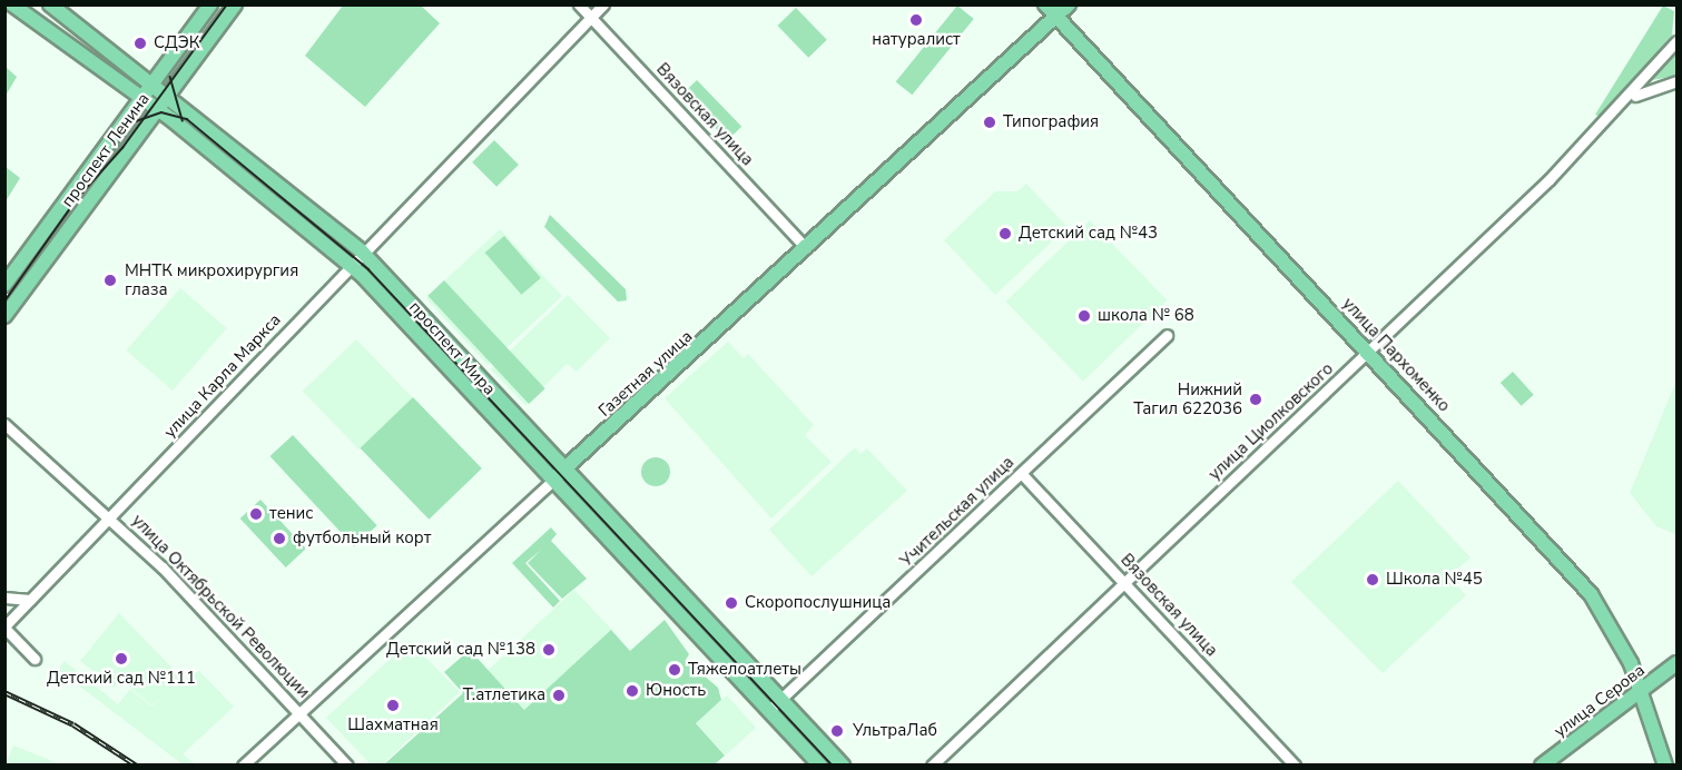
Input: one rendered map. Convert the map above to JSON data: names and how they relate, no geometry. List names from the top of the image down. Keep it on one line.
{"streets":{"main road":["проспект Ленина","проспект Мира","улица Пархоменко","Газетная улица","улица Серова"],"street":["Вязовская улица","улица Карла Маркса","улица Циолковского","Учительская улица","улица Октябрьской Революции"]},"crossings":[["Вязовская улица","Газетная улица"],["Вязовская улица","улица Карла Маркса"],["Вязовская улица","улица Циолковского"],["Вязовская улица","Учительская улица"],["проспект Ленина","проспект Мира"],["проспект Мира","Газетная улица"],["проспект Мира","улица Карла Маркса"],["проспект Мира","Учительская улица"],["улица Пархоменко","Газетная улица"],["улица Пархоменко","улица Циолковского"],["улица Пархоменко","улица Серова"],["Газетная улица","улица Октябрьской Революции"],["улица Карла Маркса","улица Октябрьской Революции"]],"places":["натуралист","СДЭК","Типография","Детский сад №43","МНТК микрохирургия глаза","школа № 68","Нижний Тагил 622036","тенис","футбольный корт","Школа №45","Скоропослушница","Детский сад №138","Детский сад №111","Тяжелоатлеты","Юность","Т.атлетика","Шахматная","УльтраЛаб"]}
